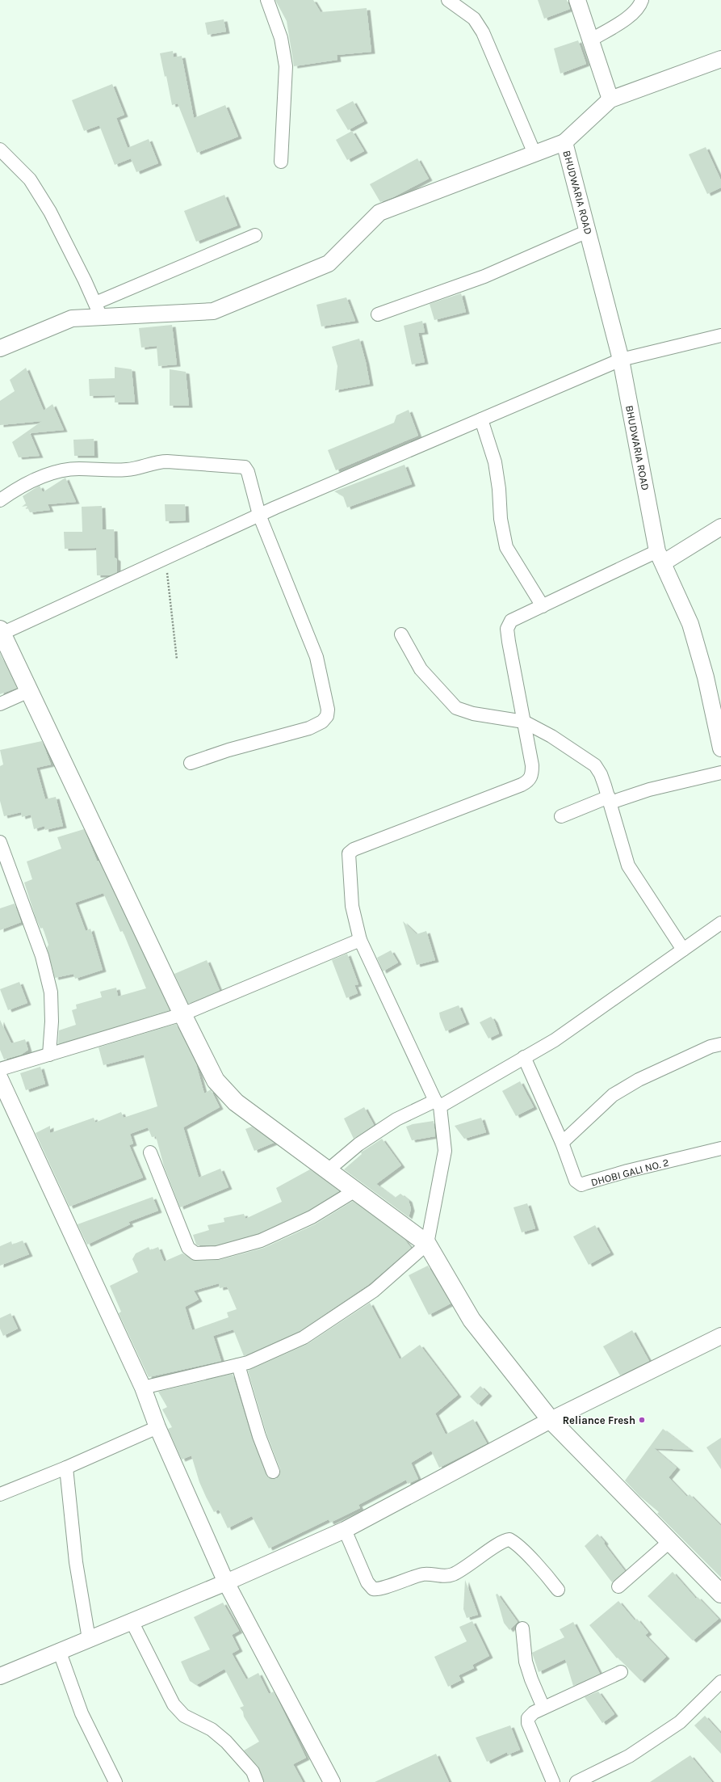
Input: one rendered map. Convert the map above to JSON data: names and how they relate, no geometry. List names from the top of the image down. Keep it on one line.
{"streets":{"street":["BHUDWARIA ROAD","DHOBI GALI NO. 2"]},"places":["Reliance Fresh"]}
